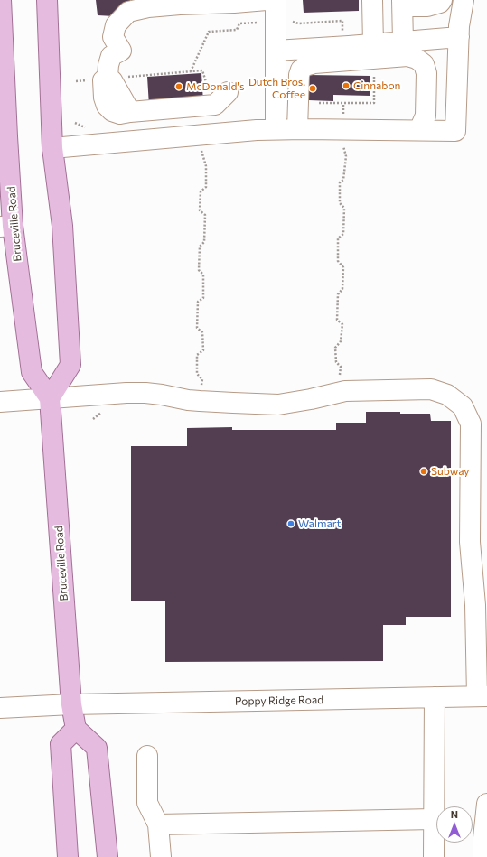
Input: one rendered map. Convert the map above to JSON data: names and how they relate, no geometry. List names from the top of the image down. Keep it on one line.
{"streets":{"main road":["Bruceville Road"],"street":["Poppy Ridge Road"]},"crossings":[["Bruceville Road","Poppy Ridge Road"]],"places":["Cinnabon","McDonald's","Dutch Bros. Coffee","Subway","Walmart"],"north":"top"}
